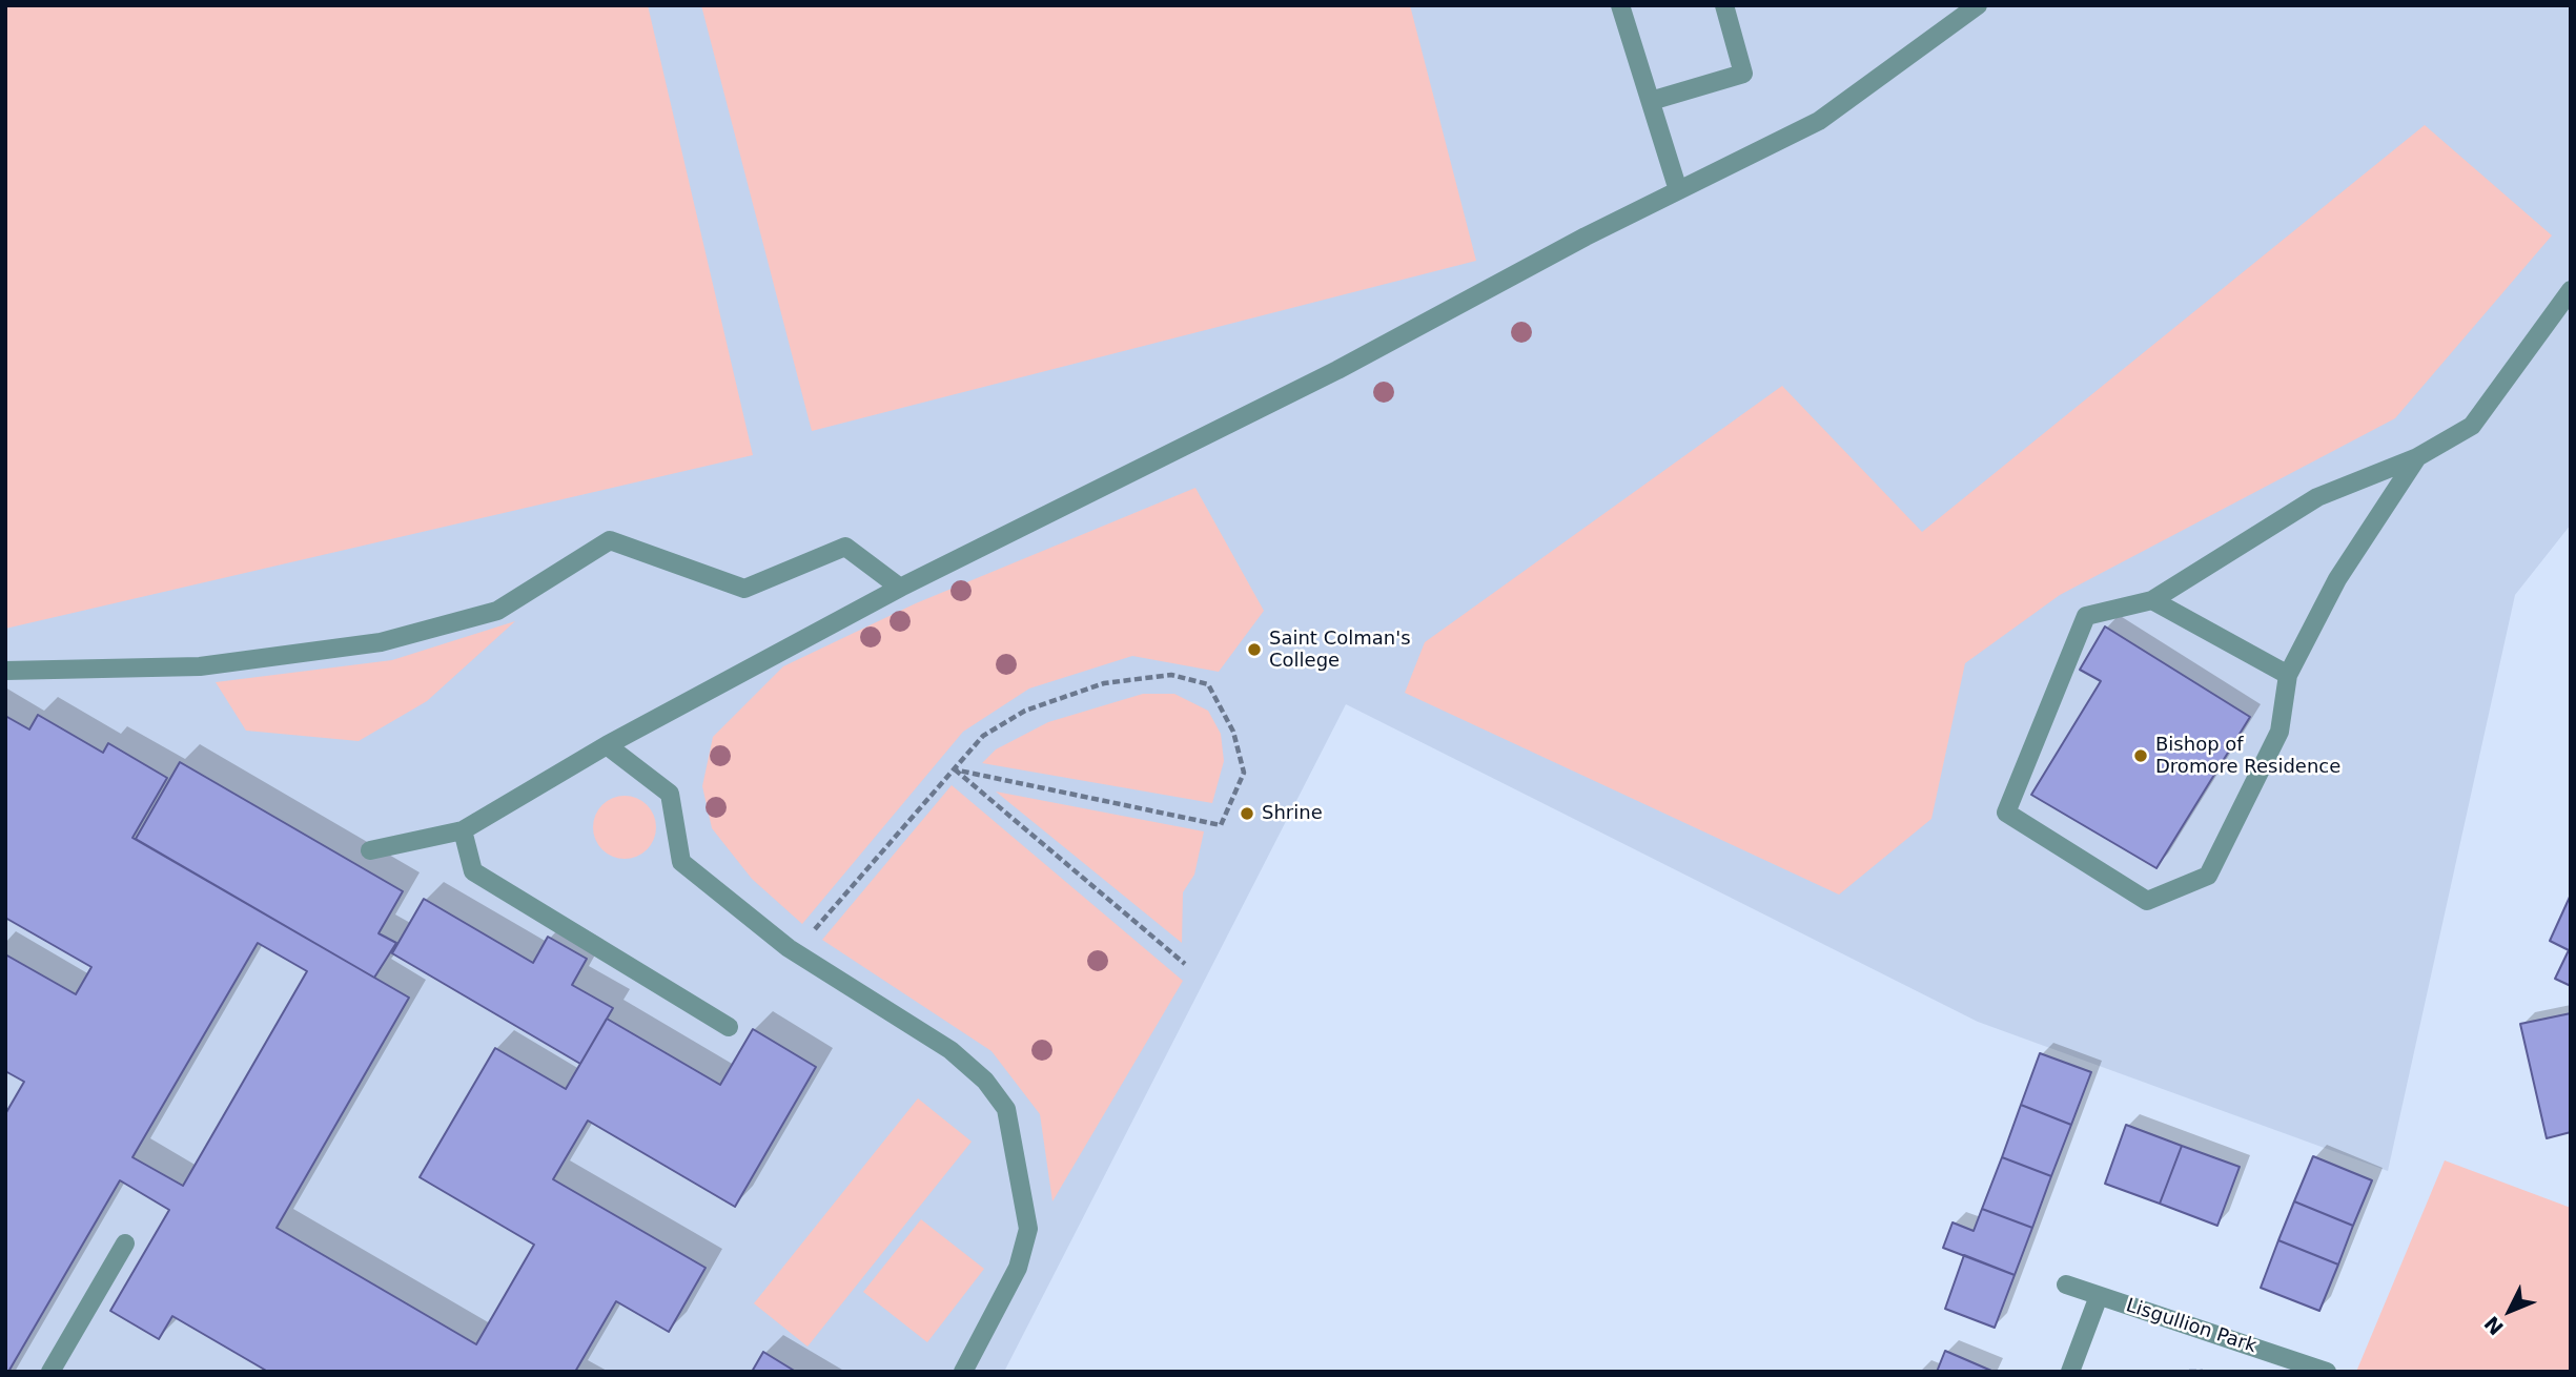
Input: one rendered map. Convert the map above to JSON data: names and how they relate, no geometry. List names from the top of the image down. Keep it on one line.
{"streets":{"street":["Lisgullion Park"]},"places":["Saint Colman's College","Bishop of Dromore Residence","Shrine"],"north":"bottom left"}
